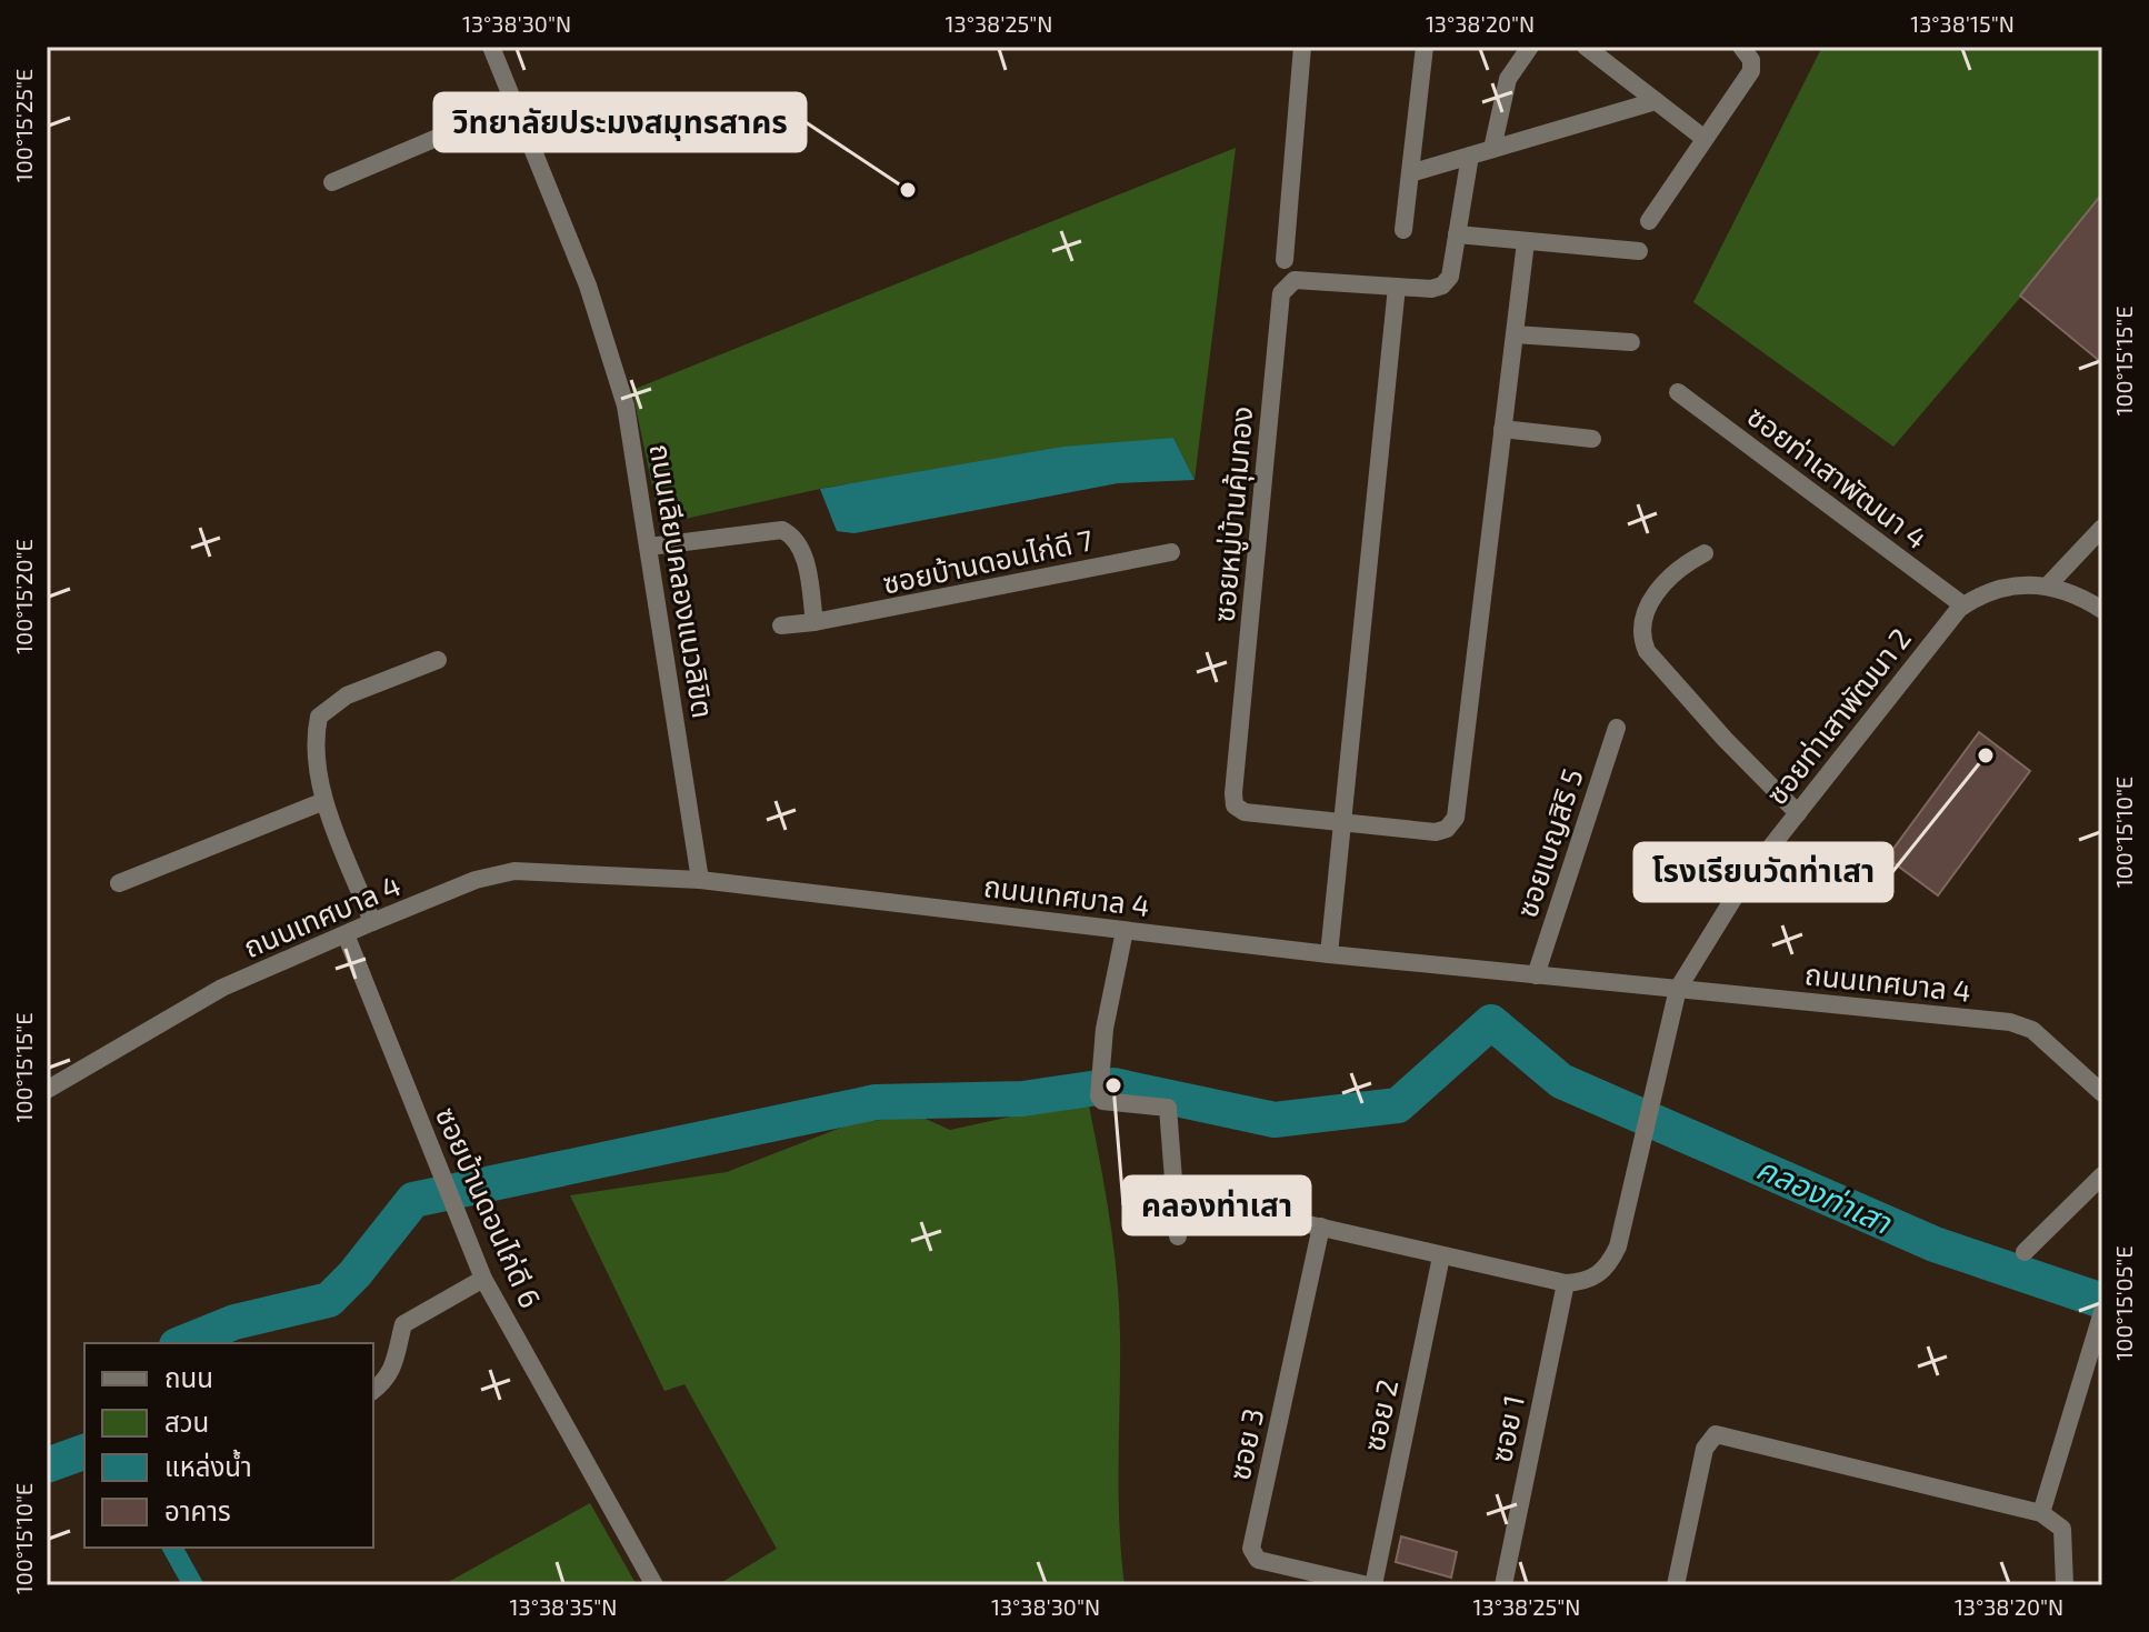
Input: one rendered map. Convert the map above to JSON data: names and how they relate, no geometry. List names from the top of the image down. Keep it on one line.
{"streets":{"street":["ซอยท่าเสาพัฒนา 4","ซอยหมู่บ้านคุ้มทอง","ซอยบ้านดอนไก่ดี 7","ถนนเลียบคลองแนวลิขิต","ซอยท่าเสาพัฒนา 2","ซอยเบญสิริ 5","ถนนเทศบาล 4","ซอยบ้านดอนไก่ดี 6","ซอย 2","ซอย 1","ซอย 3"]},"crossings":[["ซอยท่าเสาพัฒนา 4","ซอยท่าเสาพัฒนา 2"],["ถนนเลียบคลองแนวลิขิต","ถนนเทศบาล 4"],["ซอยท่าเสาพัฒนา 2","ถนนเทศบาล 4"],["ซอยท่าเสาพัฒนา 2","ซอย 1"],["ซอยเบญสิริ 5","ถนนเทศบาล 4"],["ถนนเทศบาล 4","ซอยบ้านดอนไก่ดี 6"],["ซอย 2","ซอย 3"]],"water":["คลองท่าเสา"],"places":["วิทยาลัยประมงสมุทรสาคร","โรงเรียนวัดท่าเสา","คลองท่าเสา"],"legend":["ถนน","สวน","แหล่งน้ำ","อาคาร"],"coordinates":["13°38'30\"N","13°38'25\"N","13°38'20\"N","13°38'15\"N","100°15'25\"E","100°15'15\"E","100°15'20\"E","100°15'10\"E","100°15'05\"E","13°38'35\"N"]}
